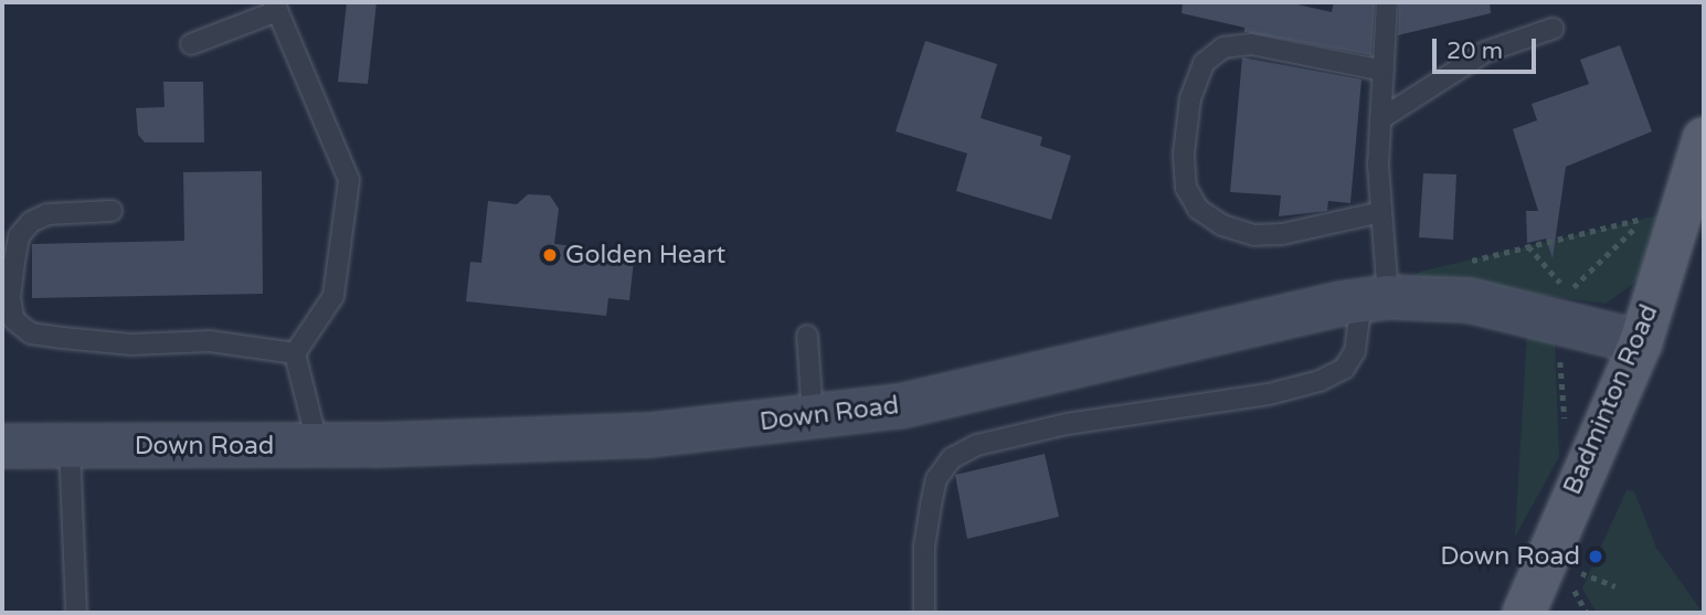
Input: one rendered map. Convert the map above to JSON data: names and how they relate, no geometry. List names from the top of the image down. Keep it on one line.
{"streets":{"main road":["Badminton Road"],"street":["Down Road"]},"crossings":[["Badminton Road","Down Road"]],"places":["Golden Heart","Down Road"],"scale_bar":"20 m"}
